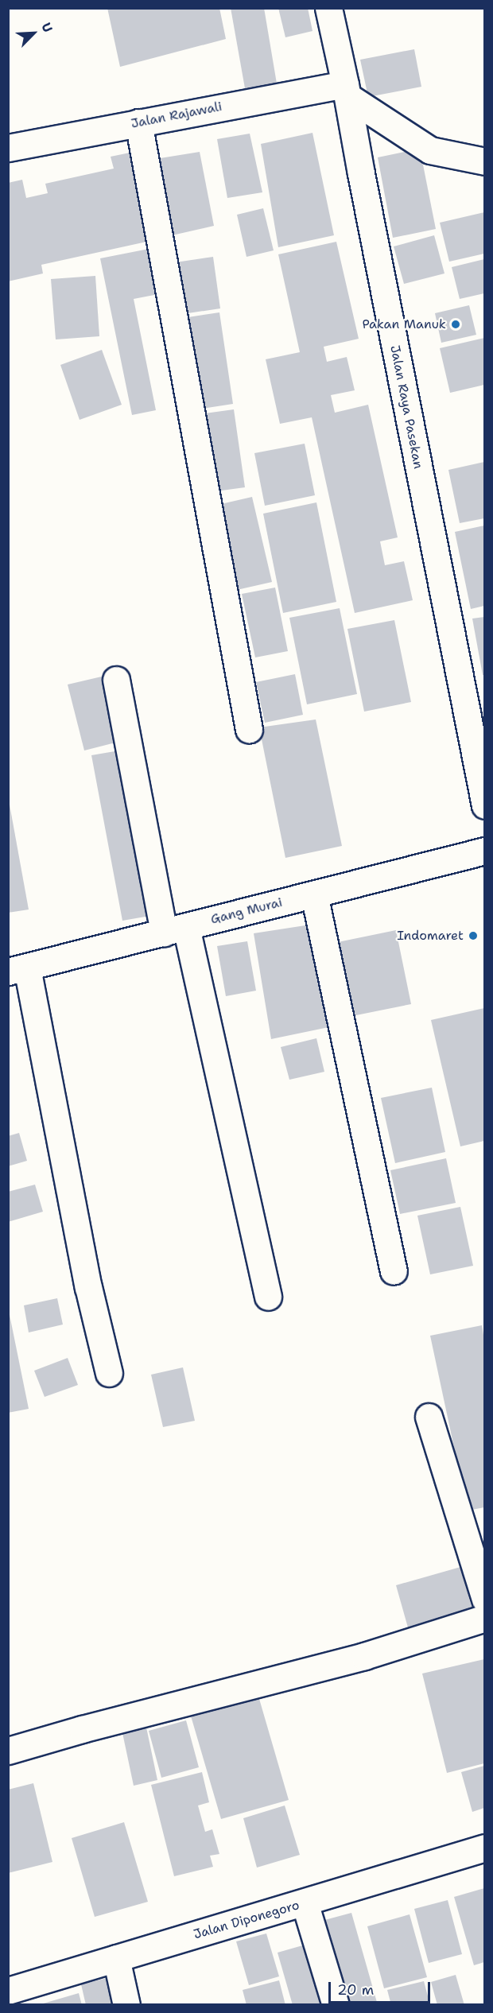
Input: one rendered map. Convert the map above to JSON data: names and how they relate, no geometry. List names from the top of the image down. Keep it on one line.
{"streets":{"street":["Jalan Rajawali","Jalan Raya Pasekan","Gang Murai","Jalan Diponegoro"]},"crossings":[["Jalan Rajawali","Jalan Raya Pasekan"]],"places":["Pakan Manuk","Indomaret"],"scale_bar":"20 m","north":"top right"}
